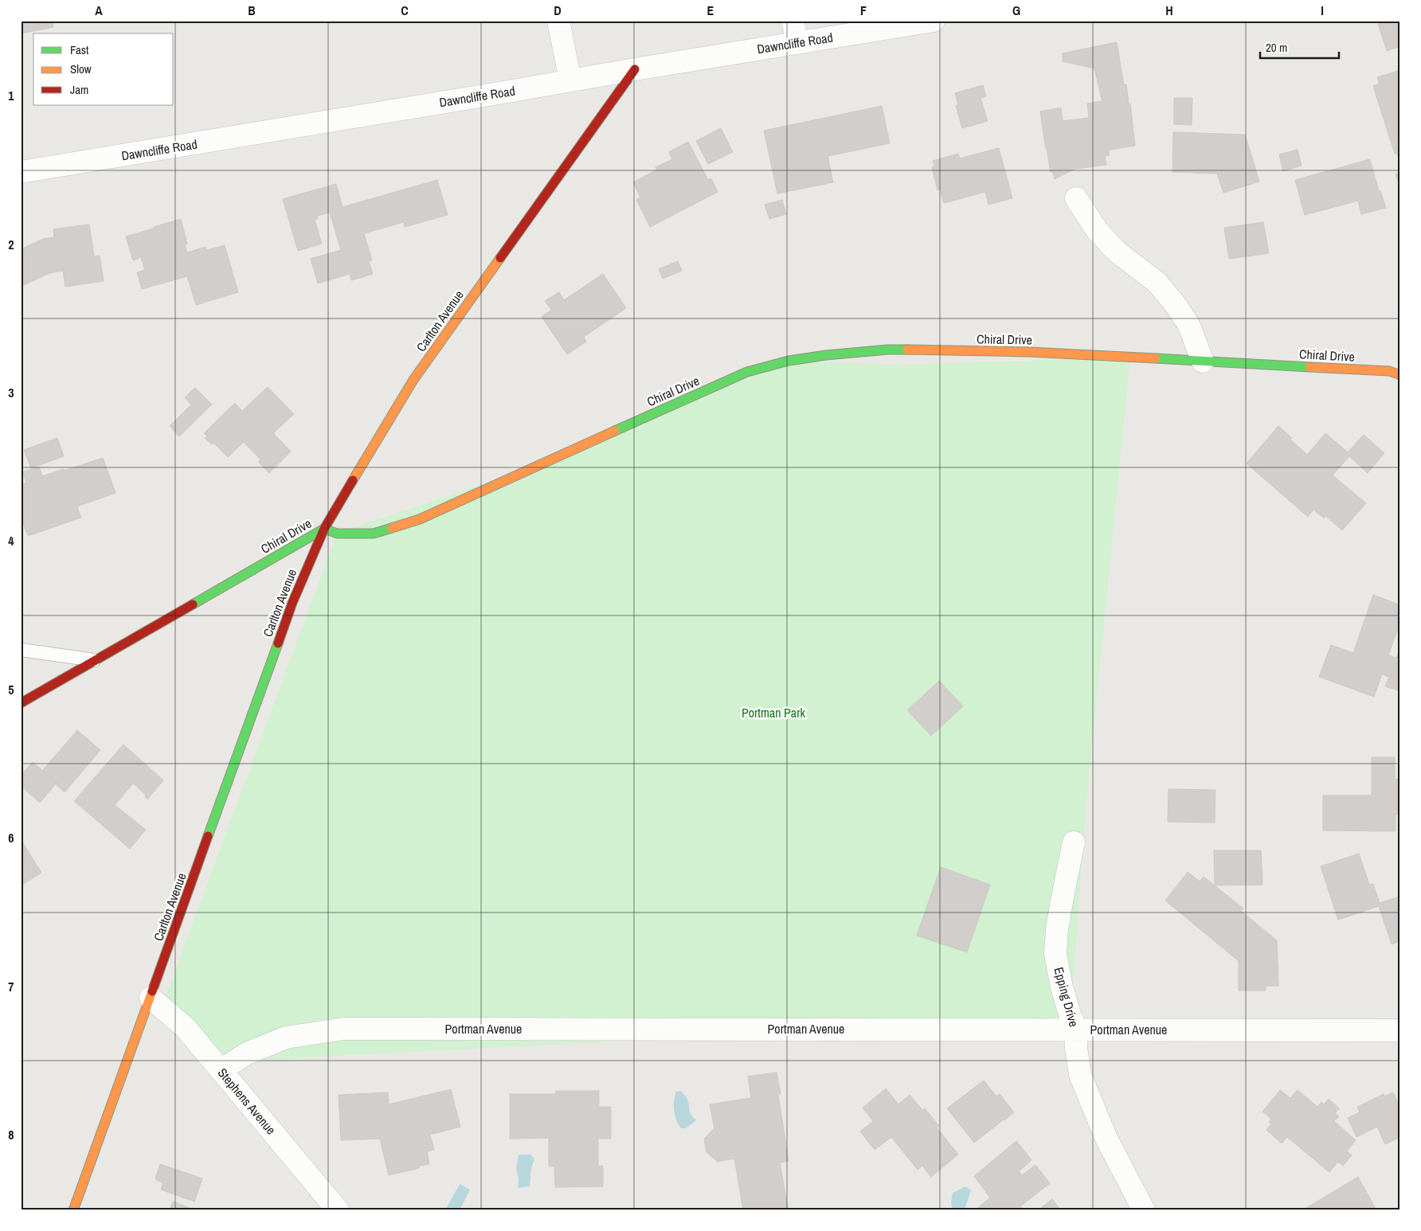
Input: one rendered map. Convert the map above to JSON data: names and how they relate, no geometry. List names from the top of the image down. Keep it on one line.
{"streets":{"street":["Dawncliffe Road","Carlton Avenue","Chiral Drive","Epping Drive","Portman Avenue","Stephens Avenue"]},"crossings":[["Dawncliffe Road","Carlton Avenue"],["Carlton Avenue","Chiral Drive"],["Carlton Avenue","Stephens Avenue"],["Epping Drive","Portman Avenue"],["Portman Avenue","Stephens Avenue"]],"parks":["Portman Park"],"legend":["Fast","Slow","Jam"],"scale_bar":"20 m","grid":{"columns":["A","B","C","D","E","F","G","H","I"],"rows":["1","2","3","4","5","6","7","8"]}}
